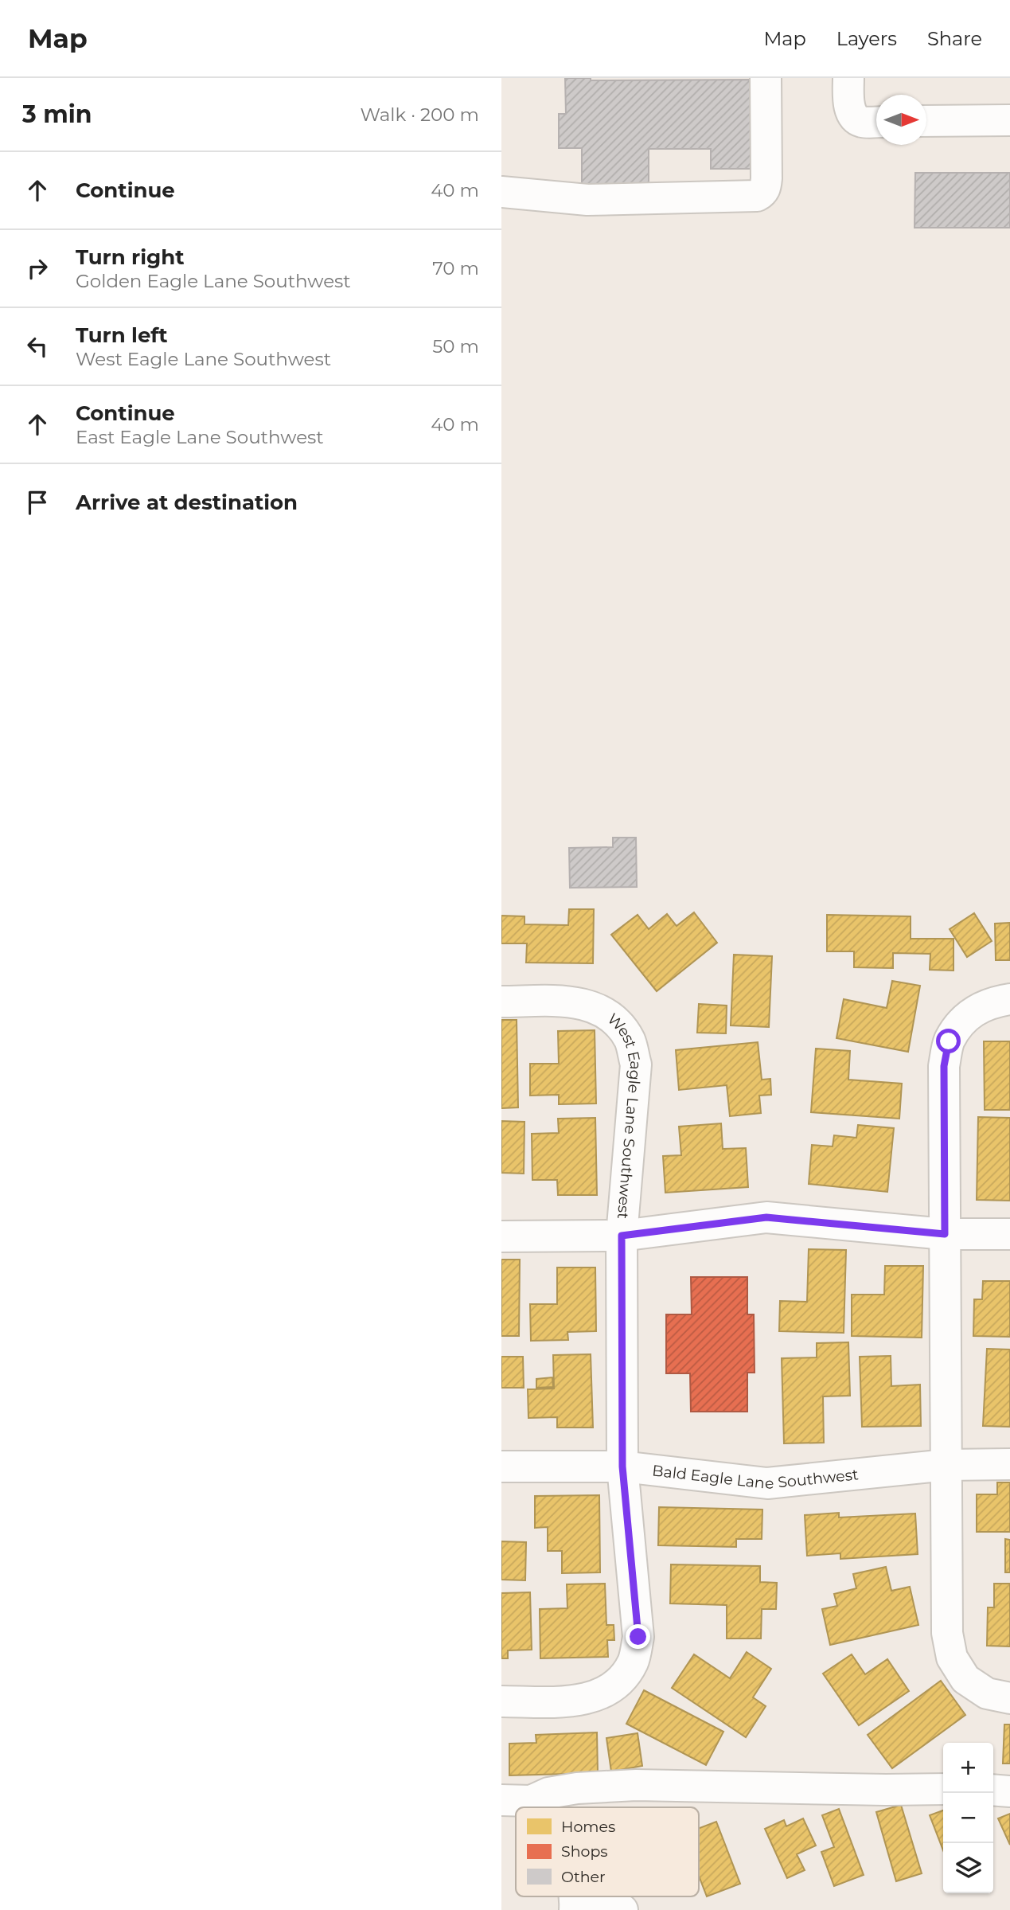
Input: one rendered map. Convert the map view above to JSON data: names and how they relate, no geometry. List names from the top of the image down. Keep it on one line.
{"streets":{"lane":["West Eagle Lane Southwest","Bald Eagle Lane Southwest"]},"crossings":[["West Eagle Lane Southwest","Bald Eagle Lane Southwest"]],"legend":["Homes","Shops","Other"],"north":"right","page":{"header":"Map","nav":["Map","Layers","Share"],"heading":["3 min","Walk · 200 m"],"list":[["Continue","40 m"],["Turn right","Golden Eagle Lane Southwest","70 m"],["Turn left","West Eagle Lane Southwest","50 m"],["Continue","East Eagle Lane Southwest","40 m"],"Arrive at destination"],"map_buttons":["+","−"]}}
